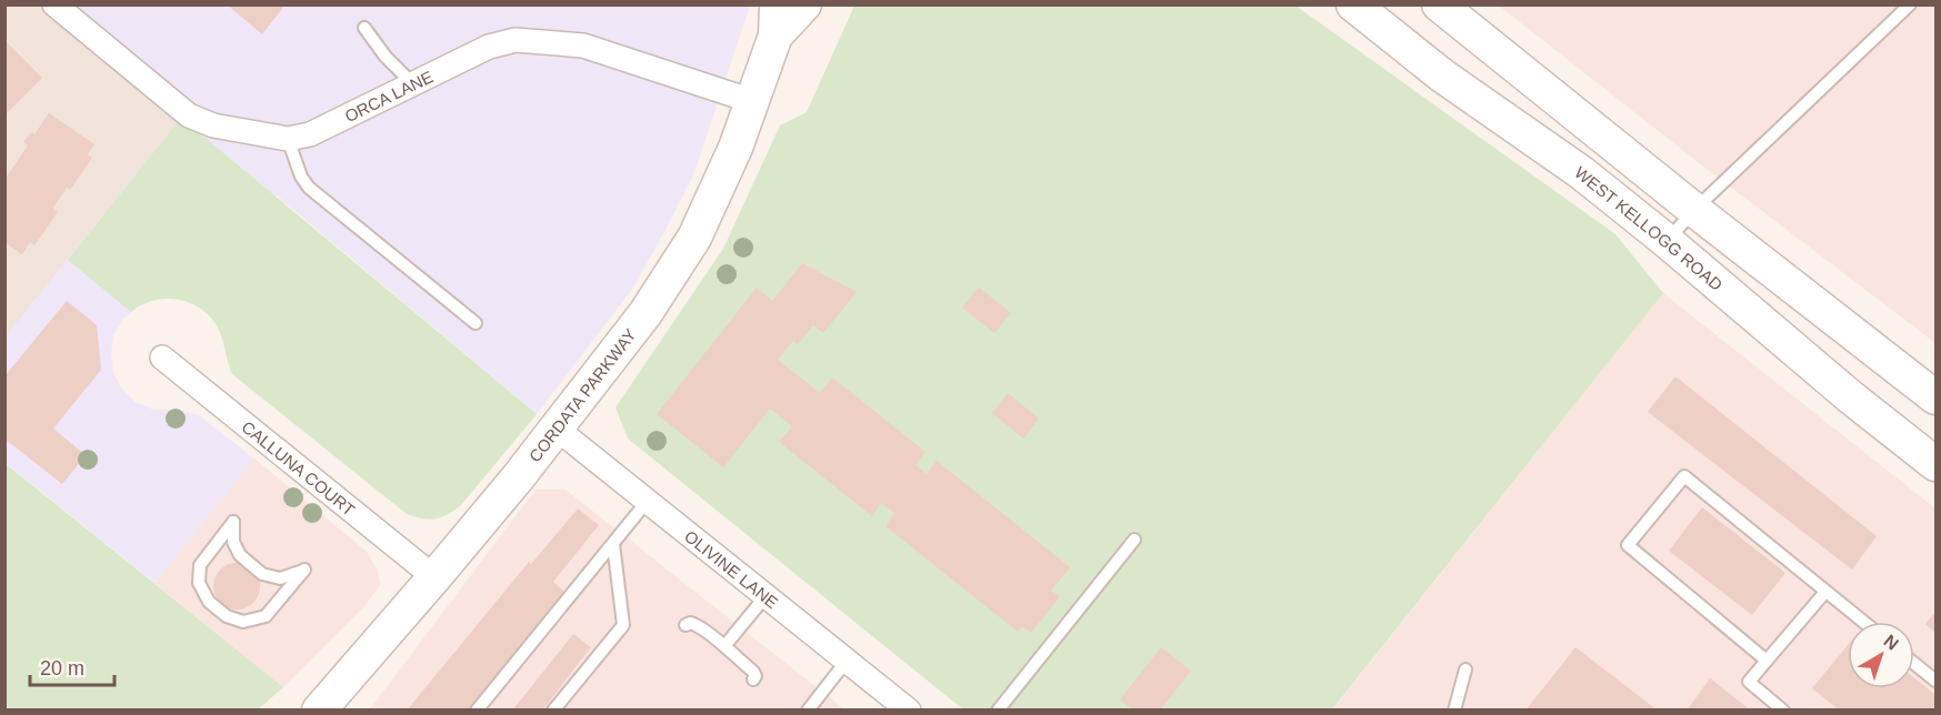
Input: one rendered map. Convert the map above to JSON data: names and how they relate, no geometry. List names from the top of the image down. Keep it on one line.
{"streets":{"street":["ORCA LANE","WEST KELLOGG ROAD","CORDATA PARKWAY","CALLUNA COURT","OLIVINE LANE"]},"crossings":[["ORCA LANE","CORDATA PARKWAY"],["CORDATA PARKWAY","CALLUNA COURT"],["CORDATA PARKWAY","OLIVINE LANE"]],"scale_bar":"20 m","north":"top right"}
